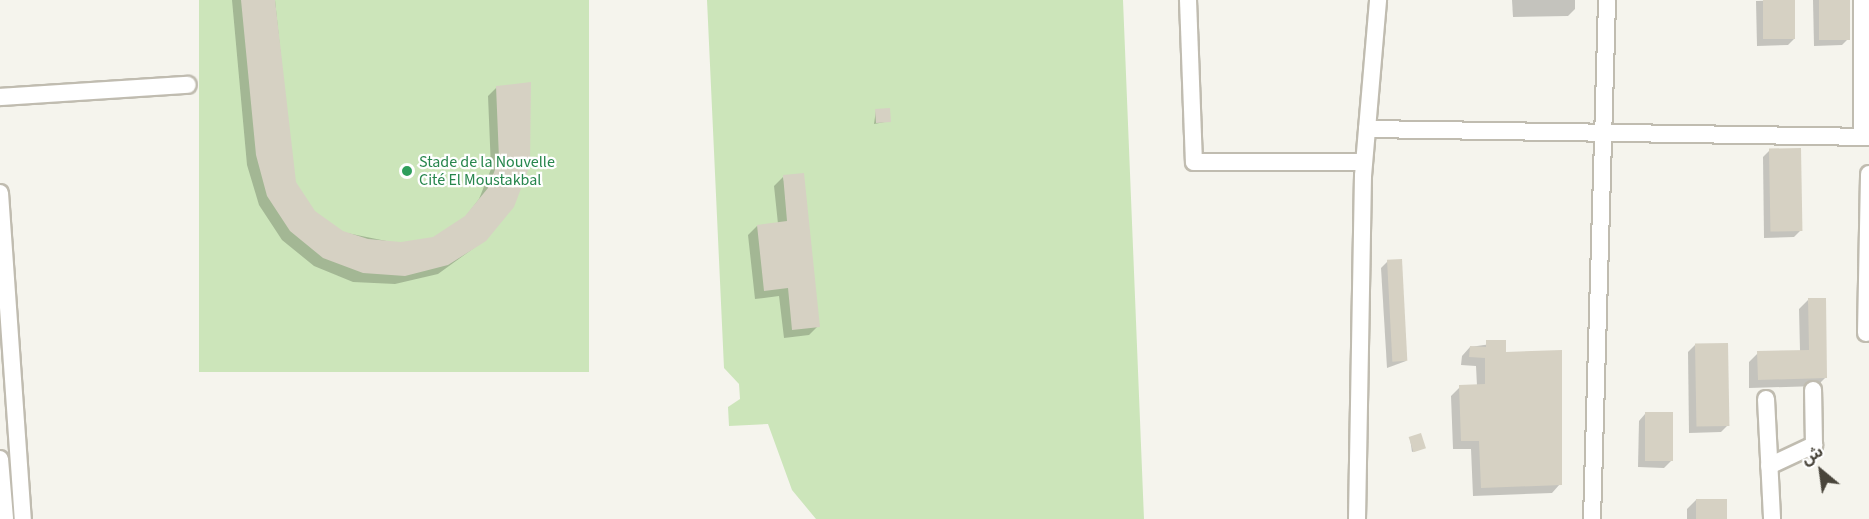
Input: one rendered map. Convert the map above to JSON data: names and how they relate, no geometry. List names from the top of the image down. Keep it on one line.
{"places":["Stade de la Nouvelle Cité El Moustakbal"],"north":"top left"}
